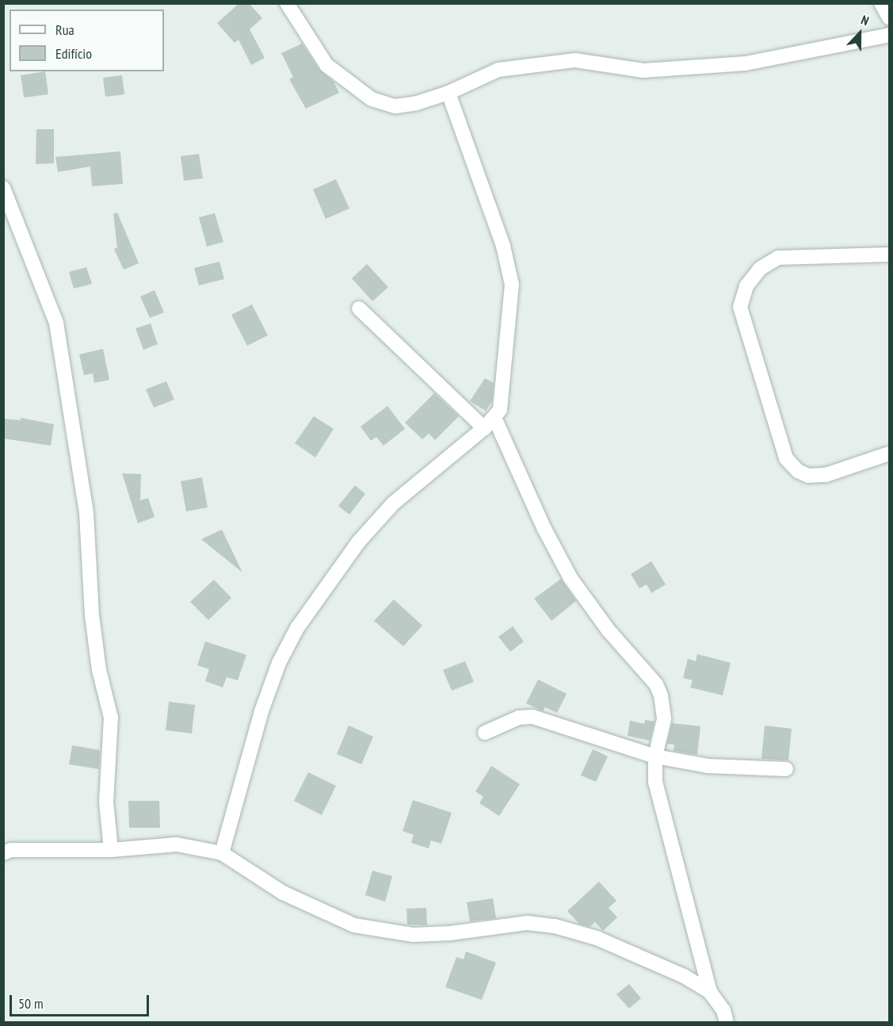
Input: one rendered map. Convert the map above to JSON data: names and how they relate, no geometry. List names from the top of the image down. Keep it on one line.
{"legend":["Rua","Edifício"],"scale_bar":"50 m","north":"top"}
